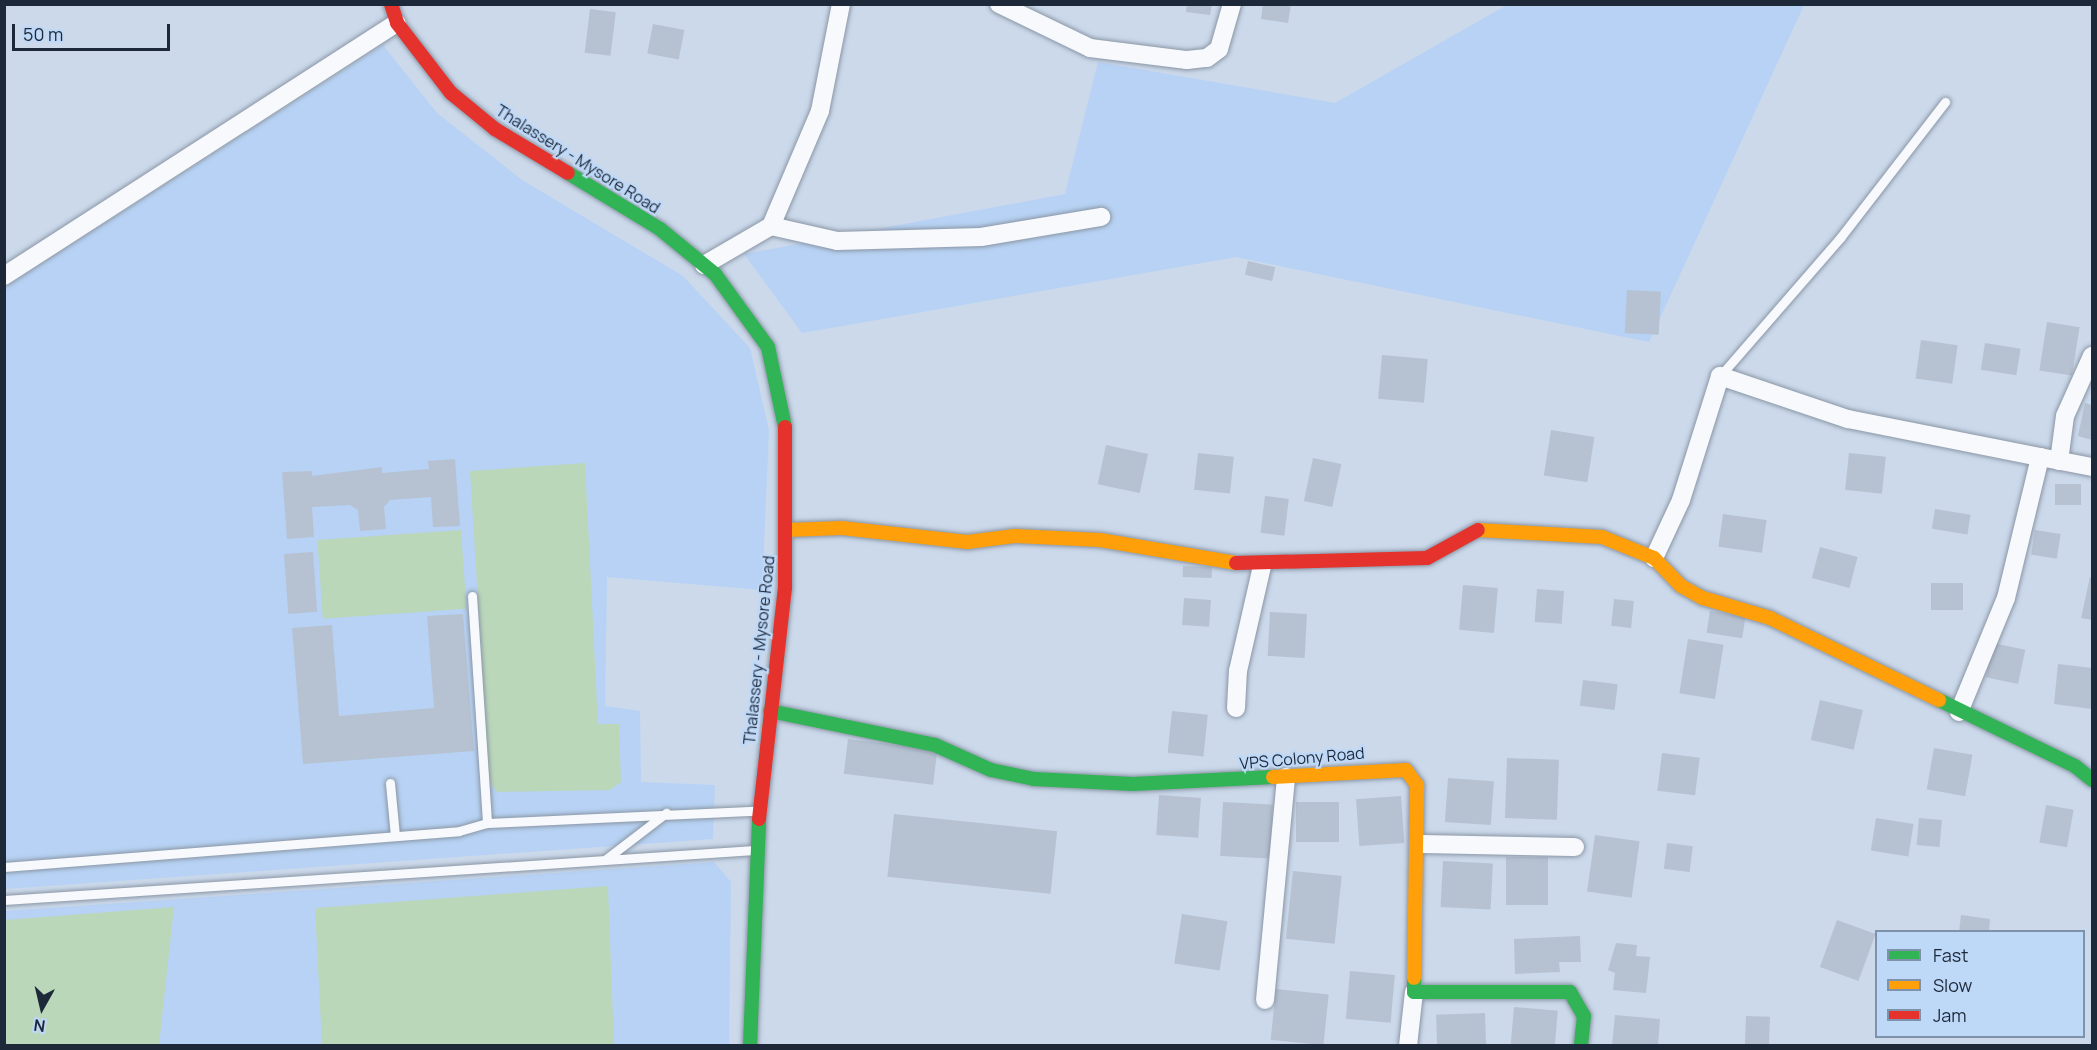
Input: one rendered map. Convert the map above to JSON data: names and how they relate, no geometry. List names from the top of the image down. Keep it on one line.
{"streets":{"street":["Thalassery - Mysore Road","VPS Colony Road"]},"crossings":[["Thalassery - Mysore Road","VPS Colony Road"]],"legend":["Fast","Slow","Jam"],"scale_bar":"50 m","north":"bottom"}
